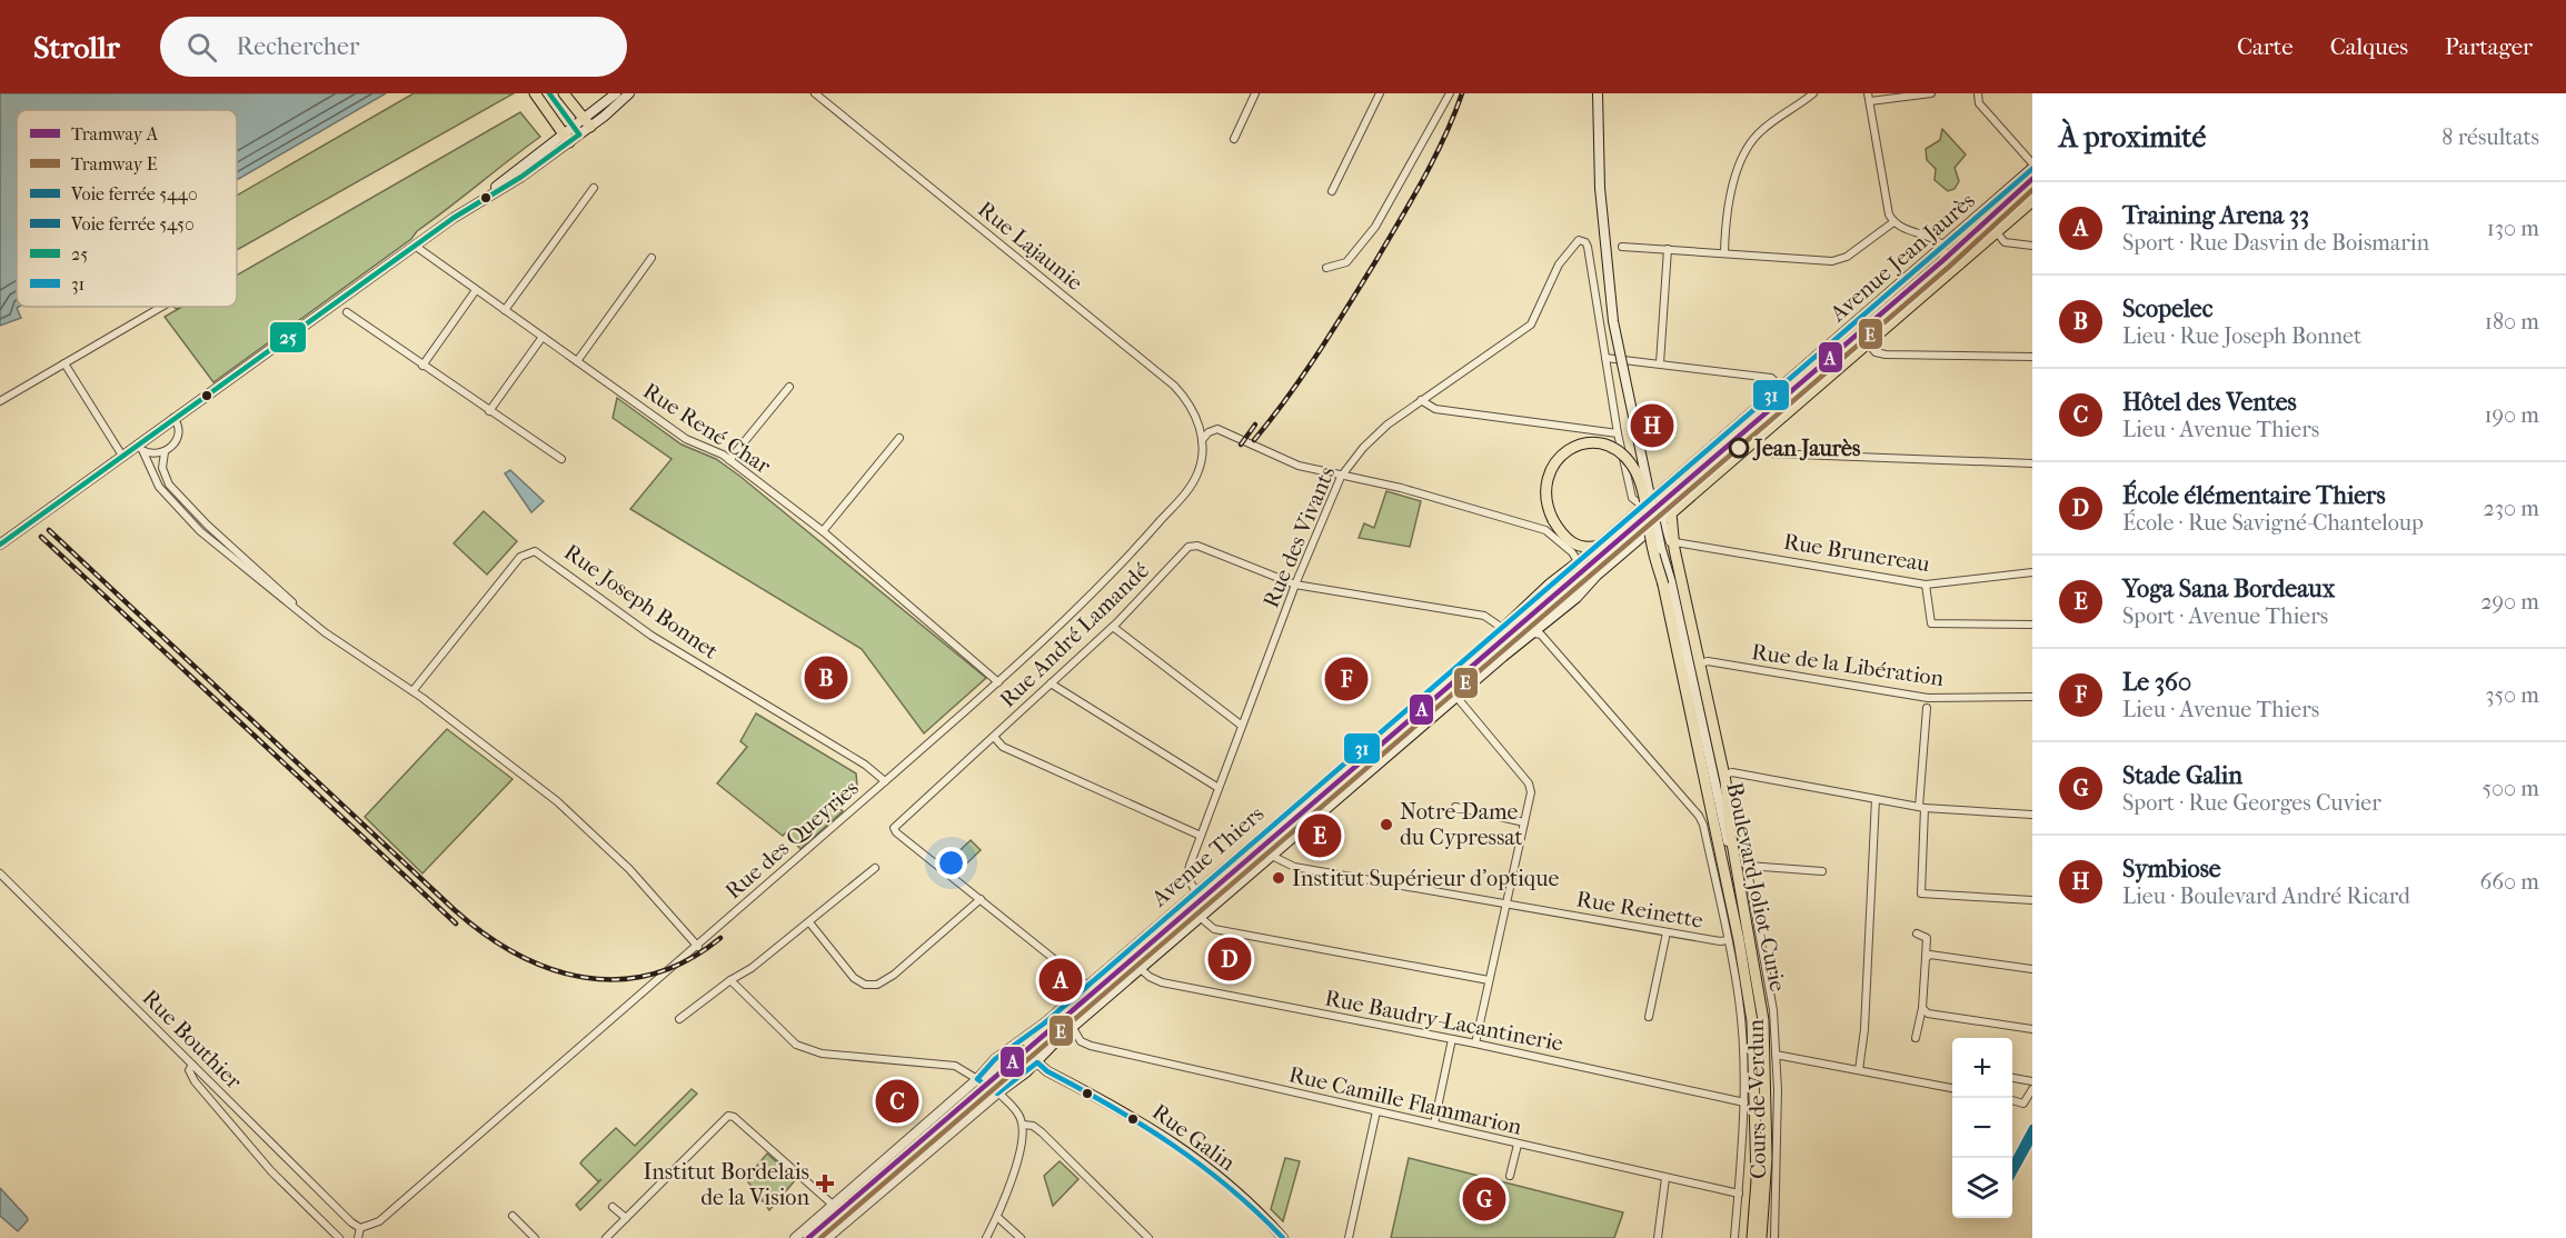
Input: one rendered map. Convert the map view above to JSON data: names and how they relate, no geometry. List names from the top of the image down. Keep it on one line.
{"streets":{"main road":["Avenue Jean Jaurès","Avenue Thiers","Boulevard Joliot-Curie","Rue Galin"],"street":["Rue Lajaunie","Rue René Char","Rue des Vivants","Rue Brunereau","Rue Joseph Bonnet","Rue André Lamandé","Rue de la Libération","Rue des Queyries","Rue Reinette","Rue Baudry-Lacantinerie","Rue Bouthier","Cours de Verdun","Rue Camille Flammarion"]},"crossings":[["Rue Lajaunie","Rue des Queyries"],["Avenue Jean Jaurès","Avenue Thiers"],["Rue René Char","Rue des Queyries"],["Rue des Vivants","Rue André Lamandé"],["Rue des Vivants","Avenue Thiers"],["Rue Joseph Bonnet","Rue des Queyries"],["Rue des Queyries","Rue Bouthier"],["Avenue Thiers","Rue Reinette"],["Avenue Thiers","Rue Baudry-Lacantinerie"],["Avenue Thiers","Rue Camille Flammarion"],["Avenue Thiers","Rue Galin"]],"places":{"other":["Jean Jaurès","Notre-Dame du Cypressat","Institut Supérieur d'optique"],"health":["Institut Bordelais de la Vision"]},"lines":["transit line 25","transit line 31","tram line A","tram line E","rail line 5440","rail line 5450"],"legend":["Tramway A","Tramway E","Voie ferrée 5440","Voie ferrée 5450","25","31"],"page":{"header":"Strollr","search":"Rechercher","nav":["Carte","Calques","Partager"],"heading":["À proximité","8 résultats"],"list":[{"mark":"A","name":"Training Arena 33","note":"Sport · Rue Dasvin de Boismarin","value":"130 m"},{"mark":"B","name":"Scopelec","note":"Lieu · Rue Joseph Bonnet","value":"180 m"},{"mark":"C","name":"Hôtel des Ventes","note":"Lieu · Avenue Thiers","value":"190 m"},{"mark":"D","name":"École élémentaire Thiers","note":"École · Rue Savigné-Chanteloup","value":"230 m"},{"mark":"E","name":"Yoga Sana Bordeaux","note":"Sport · Avenue Thiers","value":"290 m"},{"mark":"F","name":"Le 360","note":"Lieu · Avenue Thiers","value":"350 m"},{"mark":"G","name":"Stade Galin","note":"Sport · Rue Georges Cuvier","value":"500 m"},{"mark":"H","name":"Symbiose","note":"Lieu · Boulevard André Ricard","value":"660 m"}],"pins":["H","B","F","E","D","A","C","G"],"map_buttons":["+","−"]}}
